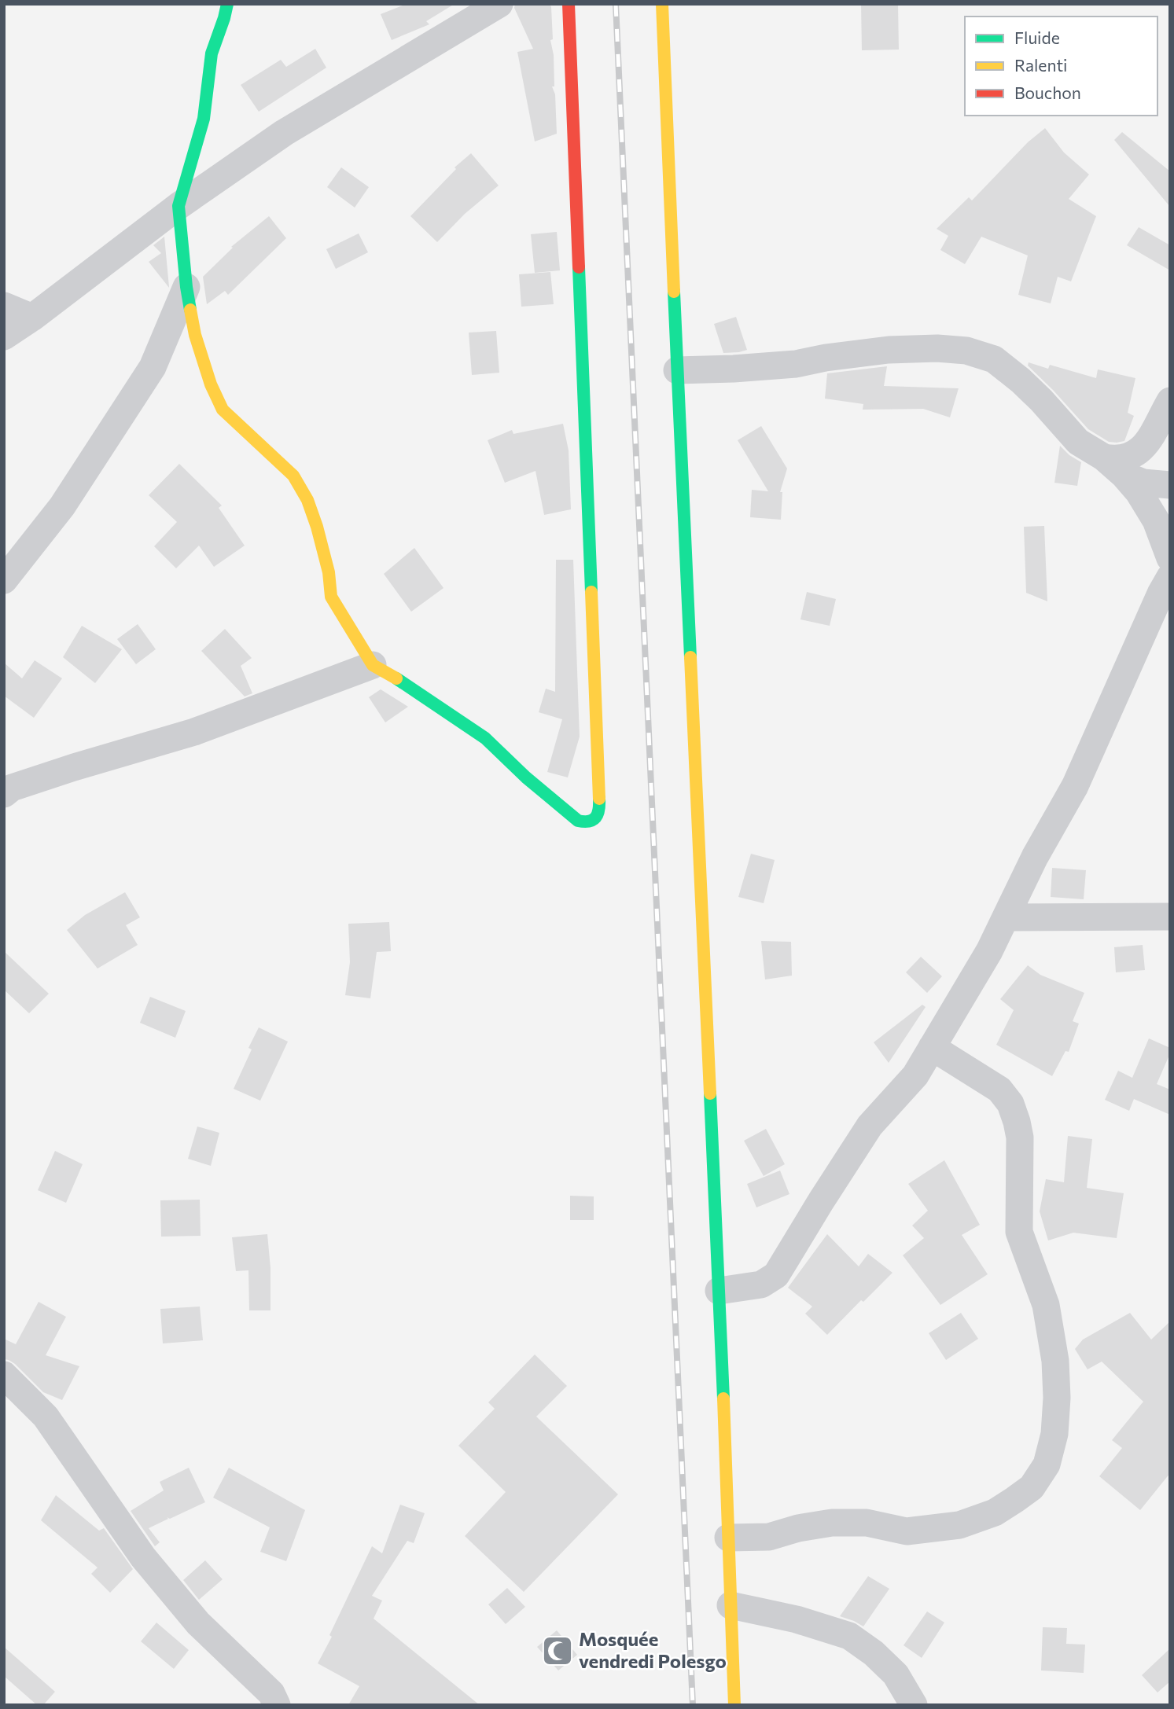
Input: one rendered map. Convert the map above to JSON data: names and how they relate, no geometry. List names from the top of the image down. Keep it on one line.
{"places":{"mosque":["Mosquée vendredi Polesgo"]},"legend":["Fluide","Ralenti","Bouchon"]}
